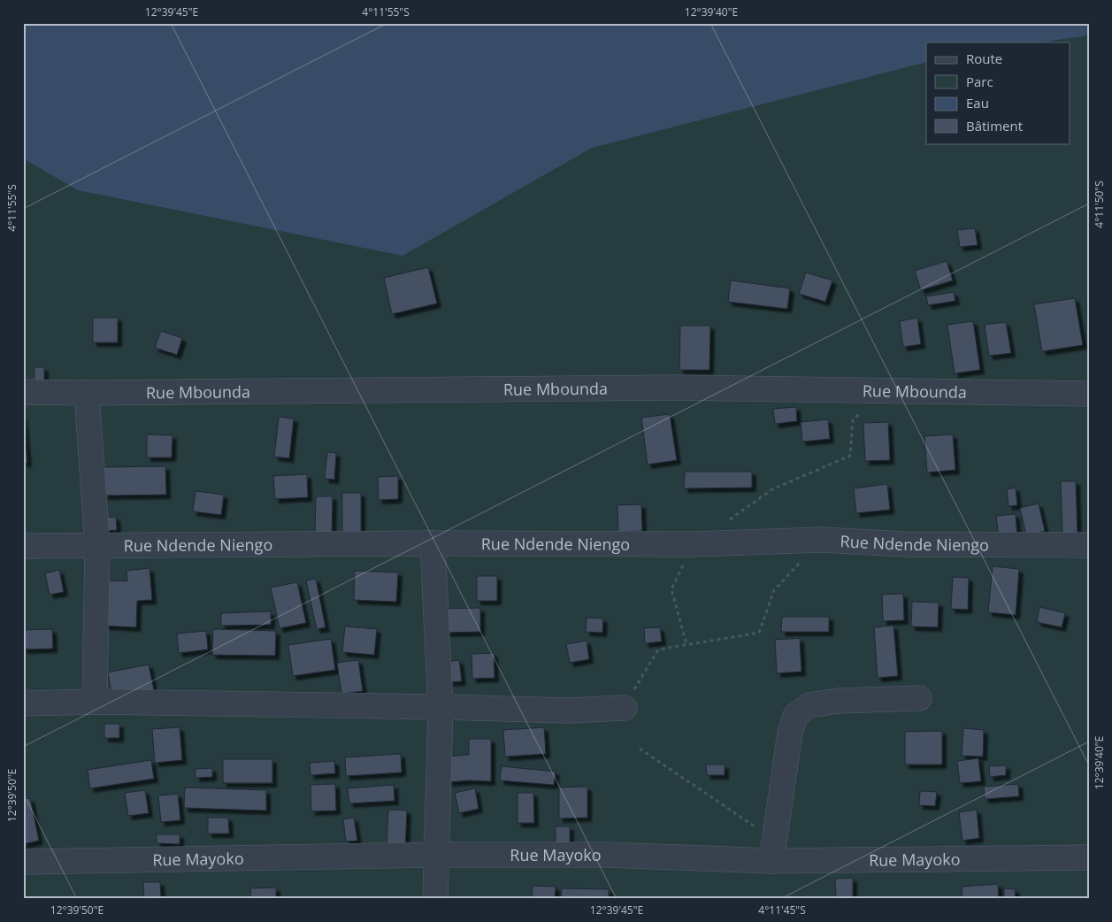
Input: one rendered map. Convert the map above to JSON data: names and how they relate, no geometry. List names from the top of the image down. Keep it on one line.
{"streets":{"street":["Rue Mbounda","Rue Ndende Niengo","Rue Mayoko"]},"legend":["Route","Parc","Eau","Bâtiment"],"coordinates":["12°39'45\"E","4°11'55\"S","12°39'40\"E","4°11'50\"S","12°39'50\"E","4°11'45\"S"]}
